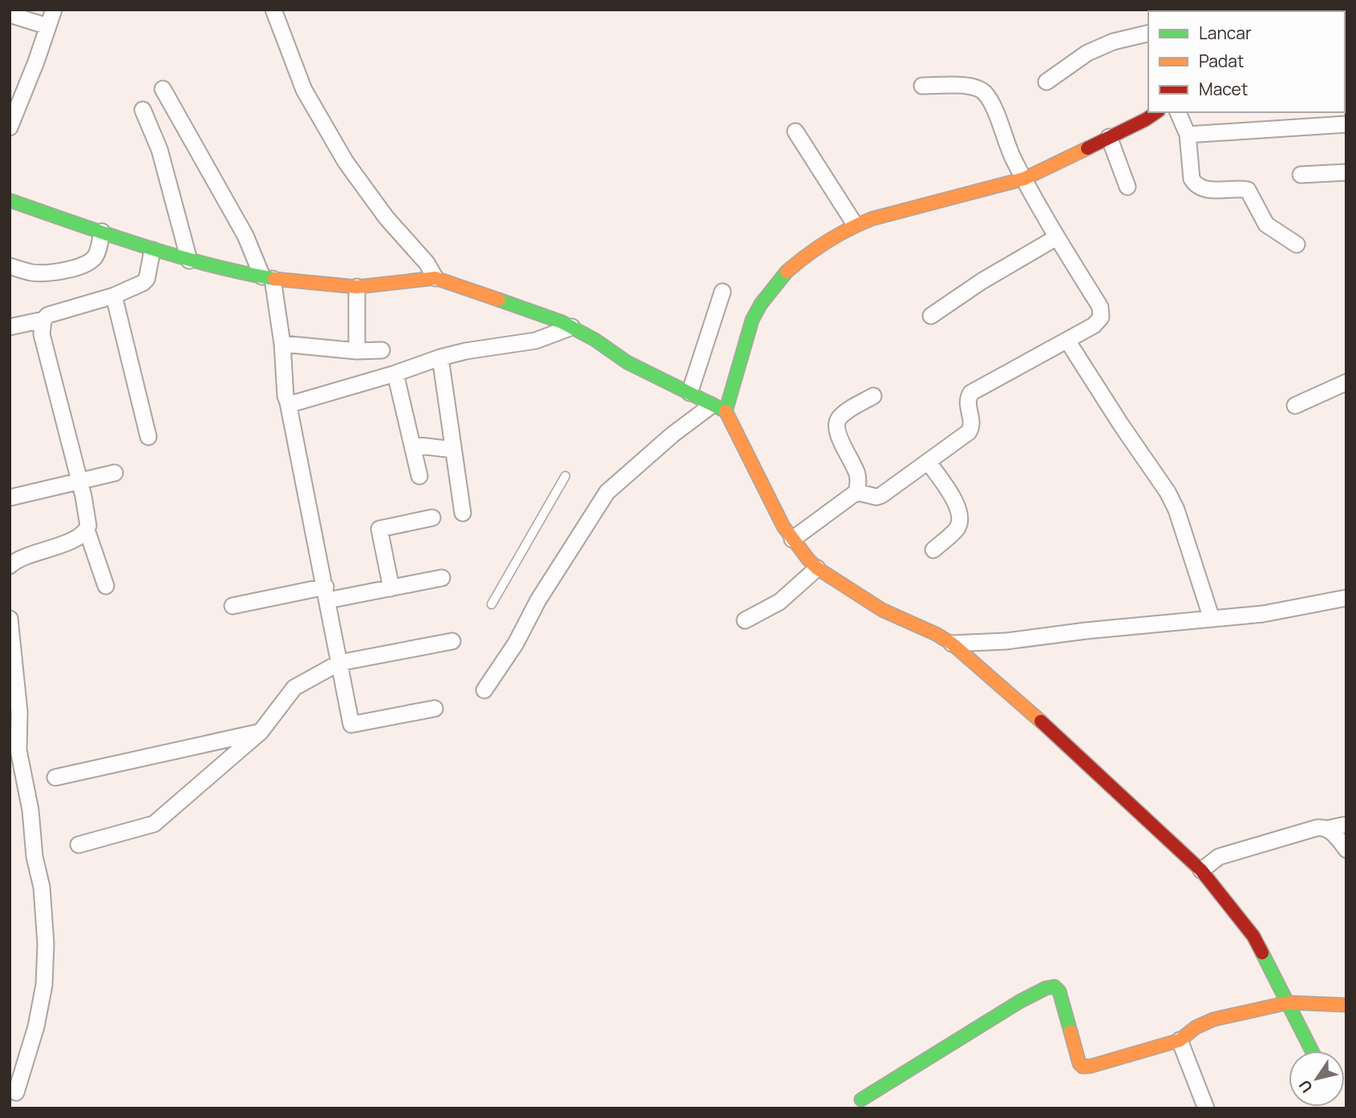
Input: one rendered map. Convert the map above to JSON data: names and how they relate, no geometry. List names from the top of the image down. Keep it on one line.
{"legend":["Lancar","Padat","Macet"],"north":"bottom left"}
